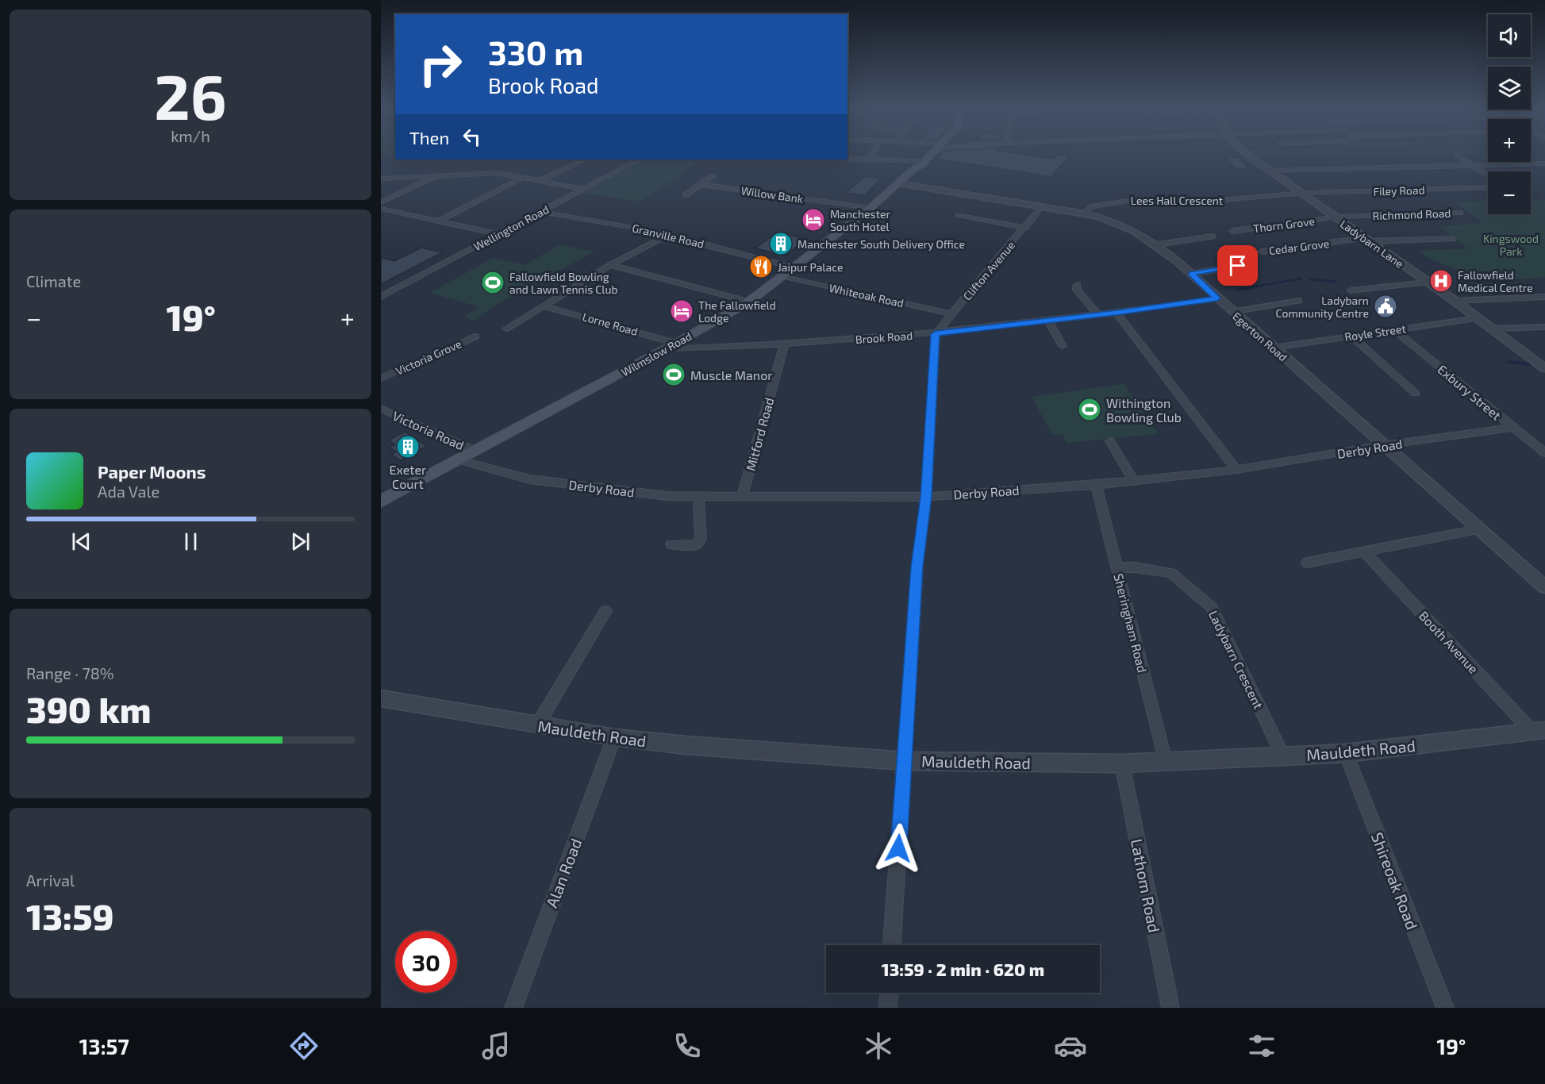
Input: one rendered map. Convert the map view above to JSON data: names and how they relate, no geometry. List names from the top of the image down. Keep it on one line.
{"streets":{"main road":["Wilmslow Road"],"street":["Filey Road","Willow Bank","Lees Hall Crescent","Richmond Road","Thorn Grove","Wellington Road","Granville Road","Ladybarn Lane","Cedar Grove","Clifton Avenue","Whiteoak Road","Lorne Road","Royle Street","Egerton Road","Brook Road","Victoria Grove","Exbury Street","Victoria Road","Mitford Road","Derby Road","Sheringham Road","Booth Avenue","Ladybarn Crescent","Mauldeth Road","Alan Road","Shireoak Road","Lathom Road"]},"crossings":[["Filey Road","Lees Hall Crescent"],["Filey Road","Ladybarn Lane"],["Willow Bank","Wilmslow Road"],["Lees Hall Crescent","Ladybarn Lane"],["Lees Hall Crescent","Egerton Road"],["Richmond Road","Thorn Grove"],["Richmond Road","Ladybarn Lane"],["Thorn Grove","Ladybarn Lane"],["Wellington Road","Granville Road"],["Granville Road","Wilmslow Road"],["Ladybarn Lane","Cedar Grove"],["Ladybarn Lane","Royle Street"],["Clifton Avenue","Whiteoak Road"],["Clifton Avenue","Egerton Road"],["Clifton Avenue","Brook Road"],["Whiteoak Road","Wilmslow Road"],["Lorne Road","Brook Road"],["Lorne Road","Wilmslow Road"],["Royle Street","Egerton Road"],["Royle Street","Exbury Street"],["Egerton Road","Brook Road"],["Egerton Road","Wilmslow Road"],["Egerton Road","Derby Road"],["Brook Road","Wilmslow Road"],["Brook Road","Mitford Road"],["Wilmslow Road","Victoria Road"],["Wilmslow Road","Derby Road"],["Exbury Street","Derby Road"],["Mitford Road","Derby Road"],["Derby Road","Sheringham Road"],["Sheringham Road","Ladybarn Crescent"],["Sheringham Road","Mauldeth Road"],["Booth Avenue","Mauldeth Road"],["Ladybarn Crescent","Mauldeth Road"],["Mauldeth Road","Alan Road"],["Mauldeth Road","Shireoak Road"],["Mauldeth Road","Lathom Road"]],"parks":["Kingswood Park"],"places":{"hotel":["Manchester South Hotel","The Fallowfield Lodge"],"building":["Manchester South Delivery Office","Exeter Court"],"restaurant":["Jaipur Palace"],"hospital":["Fallowfield Medical Centre"],"sports":["Fallowfield Bowling and Lawn Tennis Club","Muscle Manor","Withington Bowling Club"],"public building":["Ladybarn Community Centre"]},"page":{"tile":[["26","km/h"],"Climate",["Range · 78%","390 km"],["Arrival","13:59"]],"map_buttons":["+","−"],"turn":["330 m","Brook Road"],"then":"Then","heat":["−","19°","+"],"song":["Paper Moons","Ada Vale"],"limit":"30","trip":"13:59 · 2 min · 620 m","tabs":["13:57","19°"]}}
